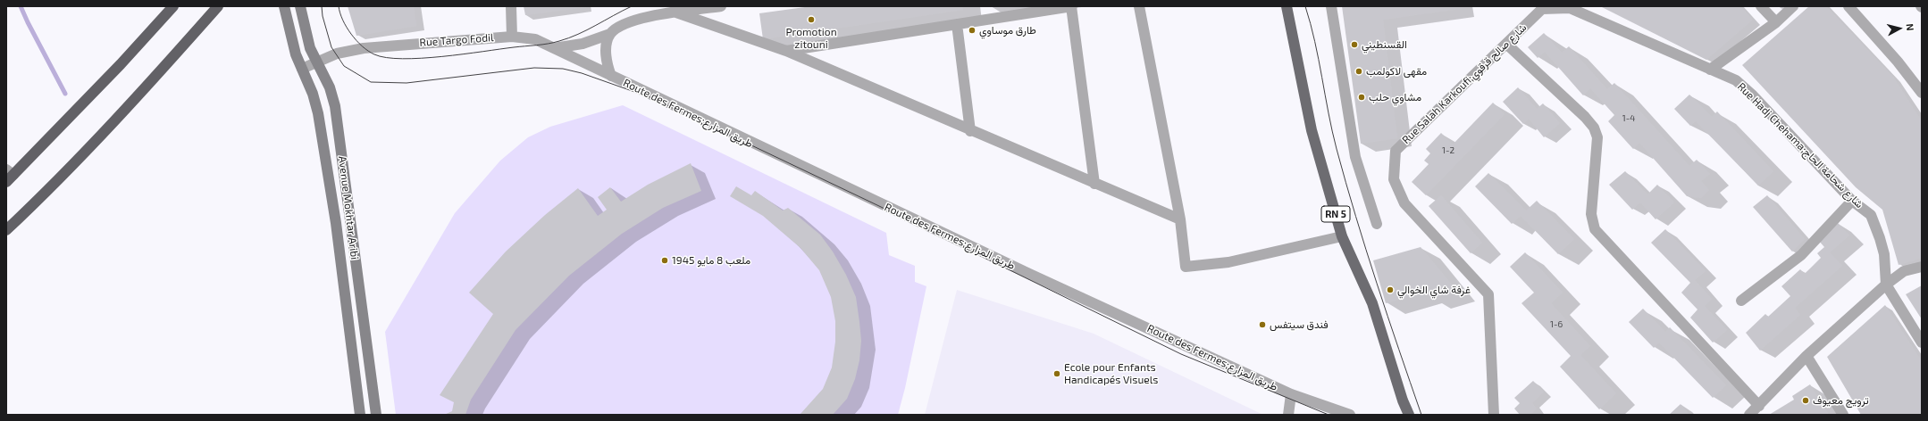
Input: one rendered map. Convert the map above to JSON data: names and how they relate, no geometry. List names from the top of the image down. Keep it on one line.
{"streets":{"main road":["Avenue Mokhtar Aribi","RN 5"],"street":["Rue Targo Fodil","Rue Salah Karkoufi;شارع صالح قرقوي","Route des Fermes;طريق المزارع","Rue Hadj Chehama;شارع شحامة الحاج"]},"crossings":[["Rue Targo Fodil","Route des Fermes;طريق المزارع"],["Rue Targo Fodil","Avenue Mokhtar Aribi"],["Rue Salah Karkoufi;شارع صالح قرقوي","Rue Hadj Chehama;شارع شحامة الحاج"]],"places":["Promotion zitouni","طارق موساوي","القسنطيني","مقهى لاكولمب","مشاوي حلب","ملعب 8 مايو 1945","غرفة شاي الخوالي","فندق سيتفس","Ecole pour Enfants Handicapés Visuels","ترويج معيوف"],"house_numbers":["1-4","1-2","1-6"],"north":"right"}
